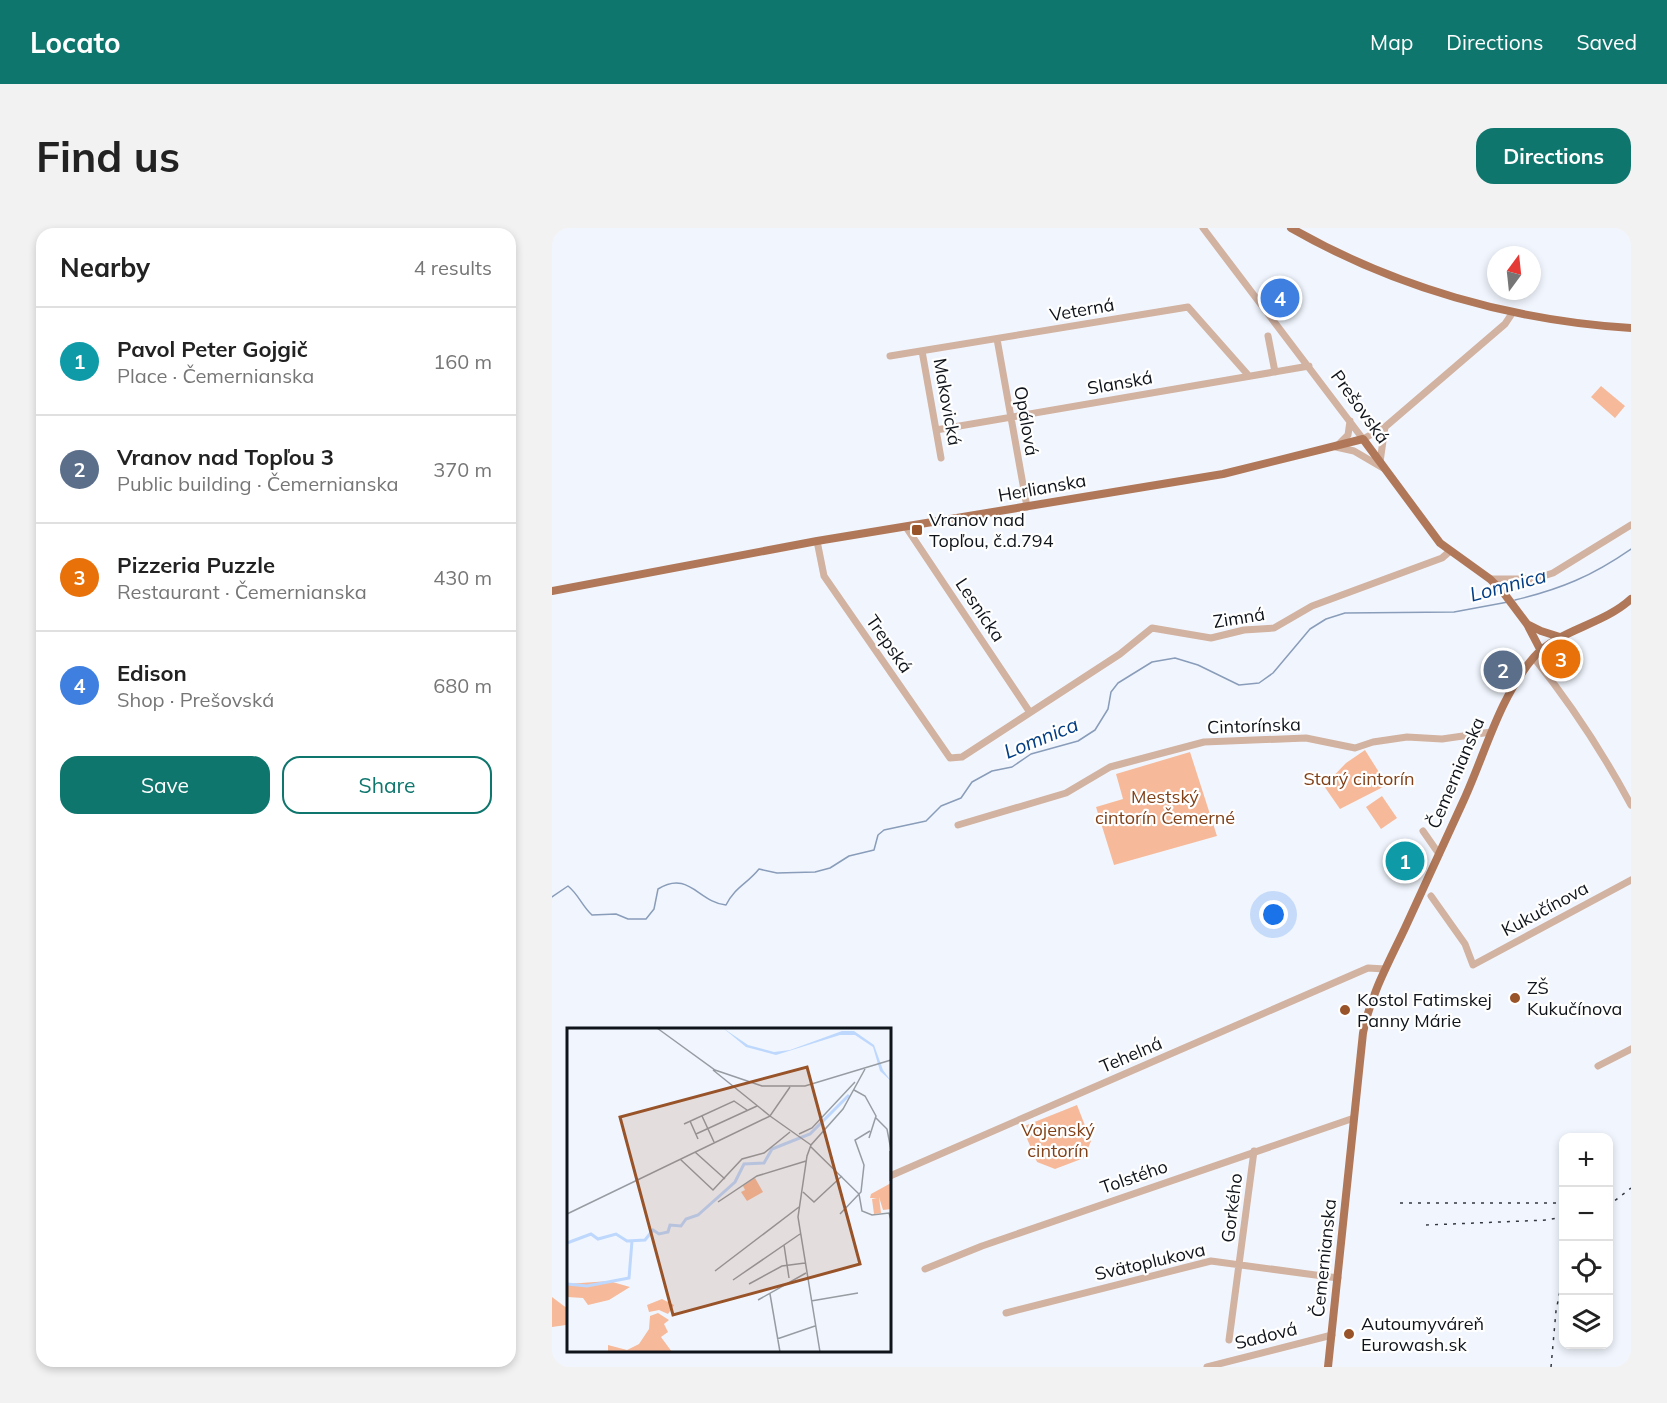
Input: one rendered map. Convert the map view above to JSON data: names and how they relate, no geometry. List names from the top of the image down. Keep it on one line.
{"streets":{"main road":["Prešovská","Herlianska","Čemernianska"],"street":["Veterná","Slanská","Makovická","Opálová","Lesnícka","Zimná","Trepská","Cintorínska","Kukučínova","Tehelná","Tolstého","Gorkého","Svätoplukova","Sadová"]},"crossings":[["Veterná","Slanská"],["Veterná","Makovická"],["Veterná","Opálová"],["Slanská","Makovická"],["Slanská","Prešovská"],["Slanská","Opálová"],["Prešovská","Herlianska"],["Prešovská","Zimná"],["Prešovská","Čemernianska"],["Opálová","Herlianska"],["Herlianska","Lesnícka"],["Herlianska","Trepská"],["Lesnícka","Zimná"],["Zimná","Trepská"],["Cintorínska","Čemernianska"],["Čemernianska","Tehelná"],["Čemernianska","Tolstého"],["Čemernianska","Svätoplukova"],["Čemernianska","Sadová"],["Tolstého","Gorkého"],["Gorkého","Svätoplukova"]],"water":["Lomnica"],"parks":["Starý cintorín","Mestský cintorín Čemerné","Vojenský cintorín"],"places":{"transit":["Vranov nad Topľou, č.d.794"],"other":["ZŠ Kukučínova","Kostol Fatimskej Panny Márie","Autoumyváreň Eurowash.sk"]},"north":"top","page":{"header":"Locato","nav":["Map","Directions","Saved"],"buttons":["Directions",["Save","Share"]],"title":"Find us","heading":["Nearby","4 results"],"pins":["4","3","2","1"],"list":[{"mark":"1","name":"Pavol Peter Gojgič","note":"Place · Čemernianska","value":"160 m"},{"mark":"2","name":"Vranov nad Topľou 3","note":"Public building · Čemernianska","value":"370 m"},{"mark":"3","name":"Pizzeria Puzzle","note":"Restaurant · Čemernianska","value":"430 m"},{"mark":"4","name":"Edison","note":"Shop · Prešovská","value":"680 m"}],"map_buttons":["+","−"]}}
